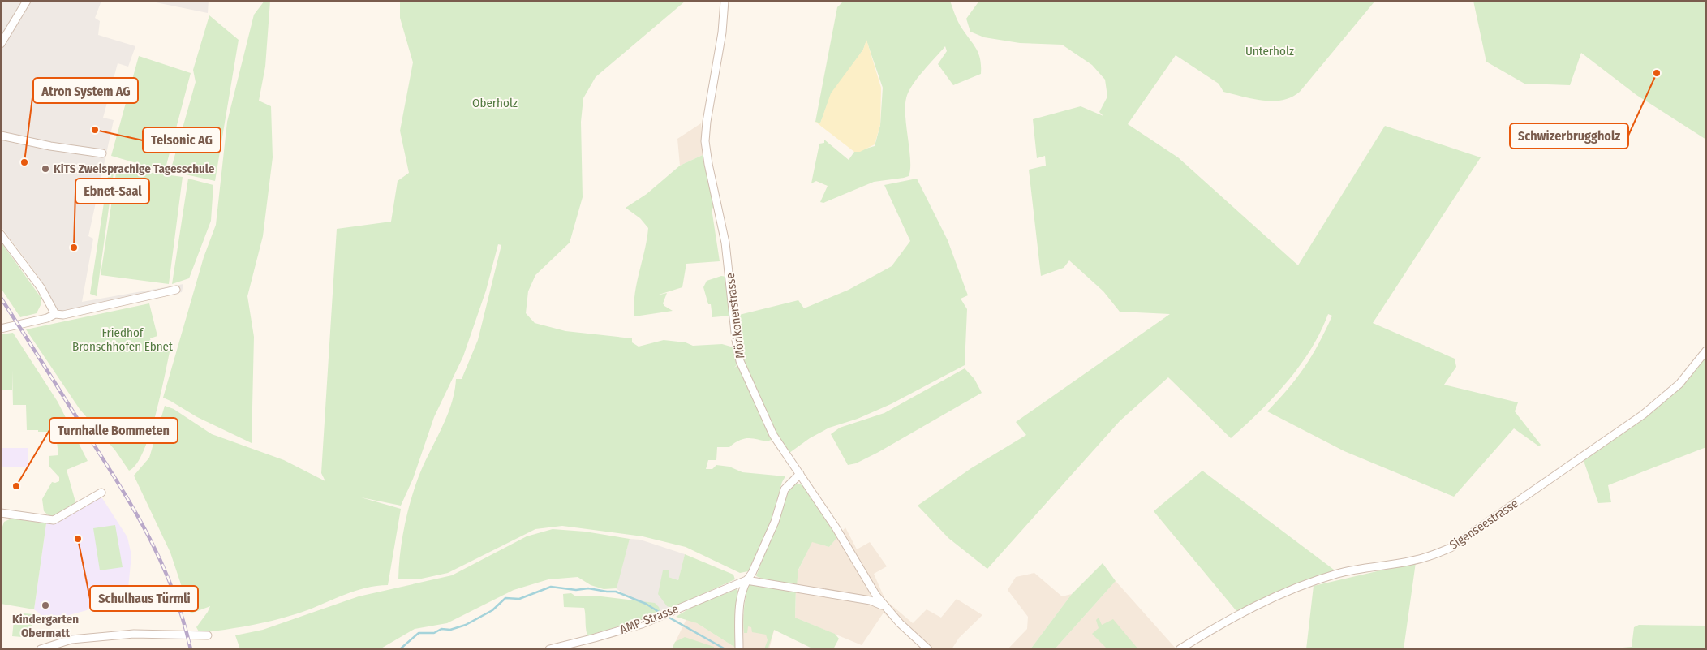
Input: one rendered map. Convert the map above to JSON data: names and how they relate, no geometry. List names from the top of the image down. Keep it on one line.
{"streets":{"street":["Mörikonerstrasse","Sigenseestrasse","AMP-Strasse"]},"parks":["Unterholz","Oberholz","Friedhof Bronschhofen Ebnet"],"places":["Schwizerbruggholz","Telsonic AG","Atron System AG","KiTS Zweisprachige Tagesschule","Ebnet-Saal","Turnhalle Bommeten","Schulhaus Türmli","Kindergarten Obermatt"]}
